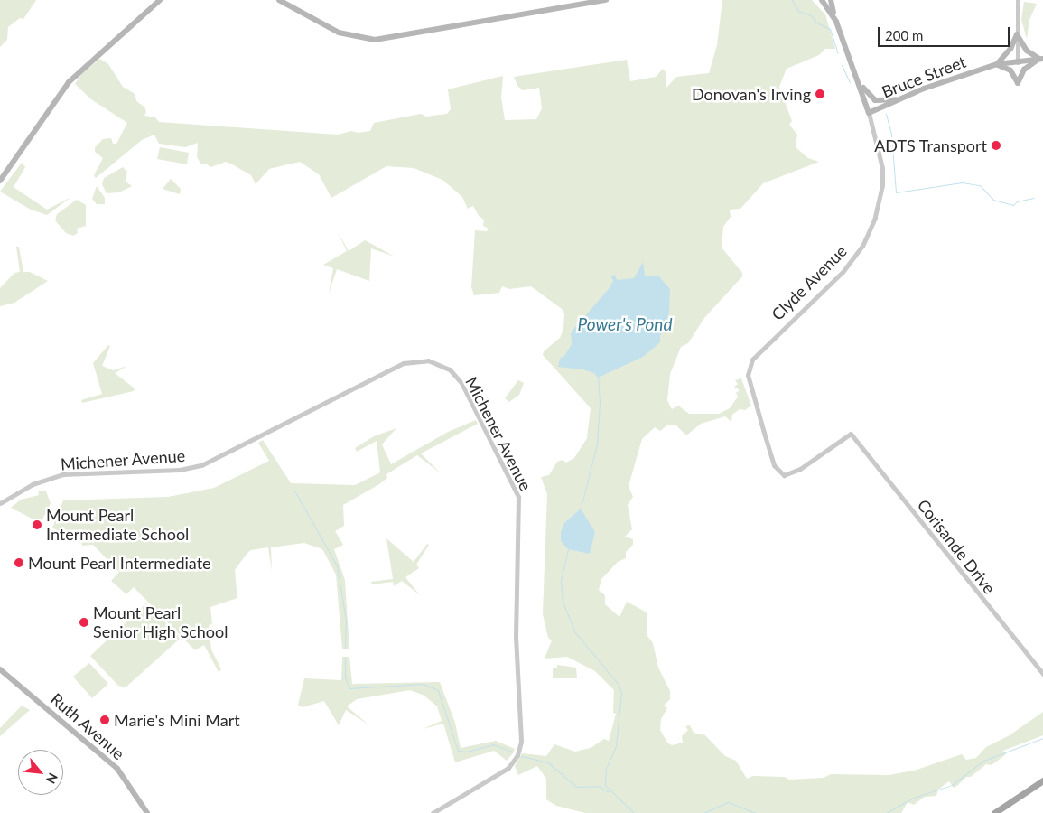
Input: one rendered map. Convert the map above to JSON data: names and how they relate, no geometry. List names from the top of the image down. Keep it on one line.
{"streets":{"main road":["Bruce Street","Clyde Avenue","Ruth Avenue"],"street":["Michener Avenue","Corisande Drive"]},"crossings":[["Bruce Street","Clyde Avenue"],["Clyde Avenue","Corisande Drive"]],"water":["Power's Pond"],"places":["Donovan's Irving","ADTS Transport","Mount Pearl Intermediate School","Mount Pearl Intermediate","Mount Pearl Senior High School","Marie's Mini Mart"],"scale_bar":"200 m","north":"bottom right"}
